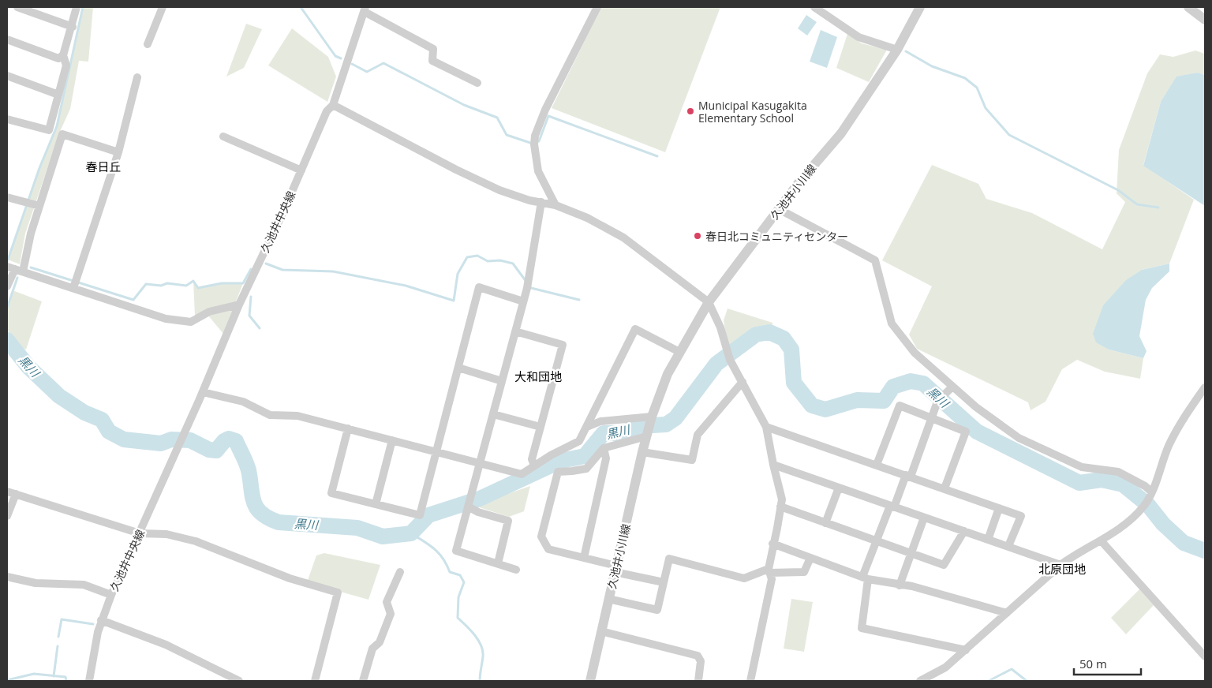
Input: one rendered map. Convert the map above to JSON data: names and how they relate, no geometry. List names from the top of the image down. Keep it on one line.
{"streets":{"street":["久池井小川線","久池井中央線"]},"districts":["春日丘","大和団地","北原団地"],"water":["黒川"],"places":["Municipal Kasugakita Elementary School","春日北コミュニティセンター"],"scale_bar":"50 m"}
